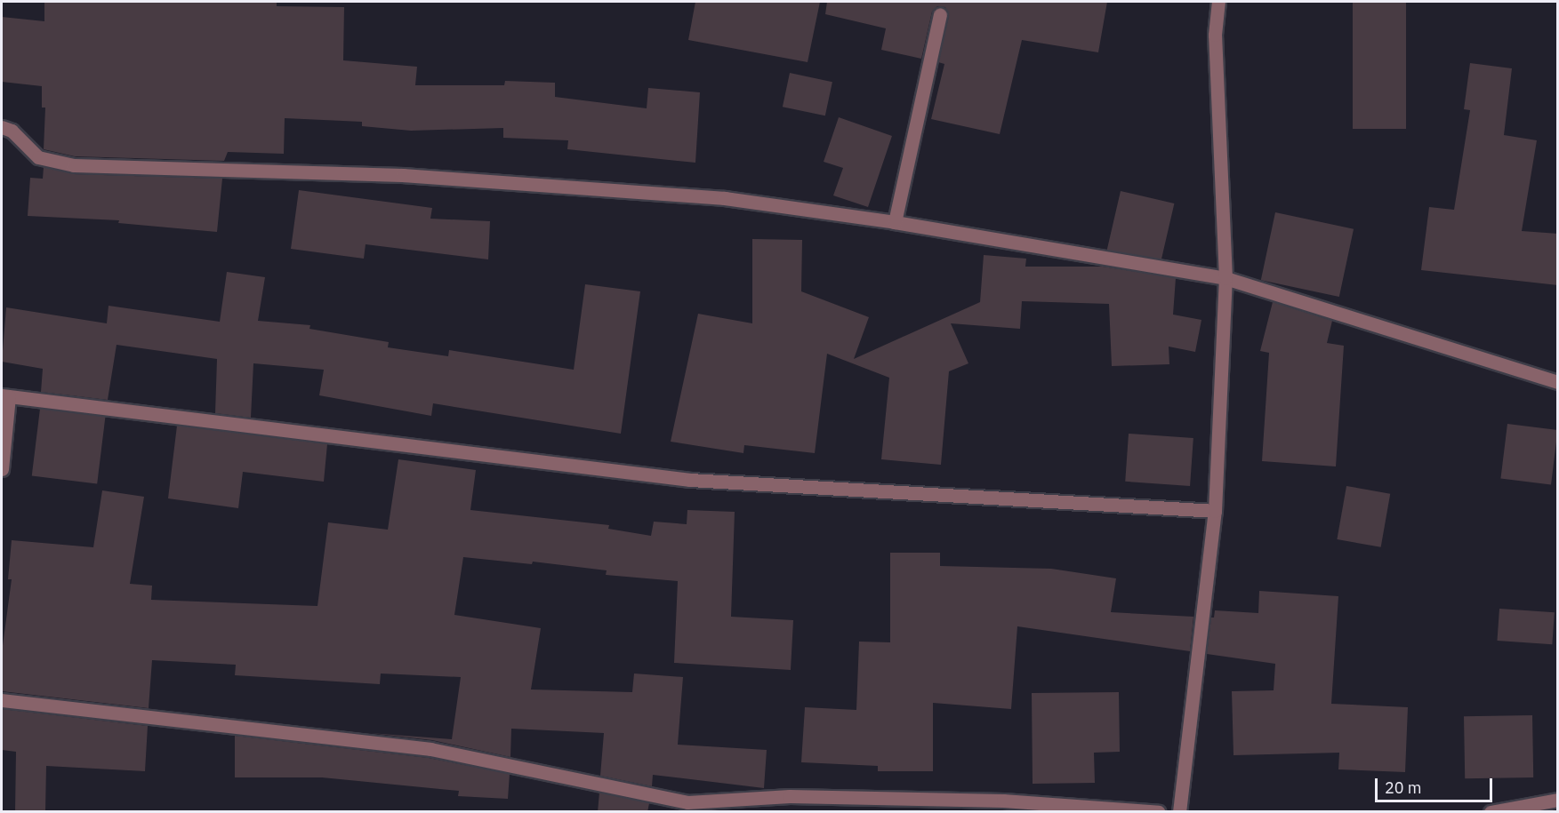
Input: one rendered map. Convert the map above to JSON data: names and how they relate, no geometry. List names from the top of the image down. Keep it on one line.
{"scale_bar":"20 m"}
